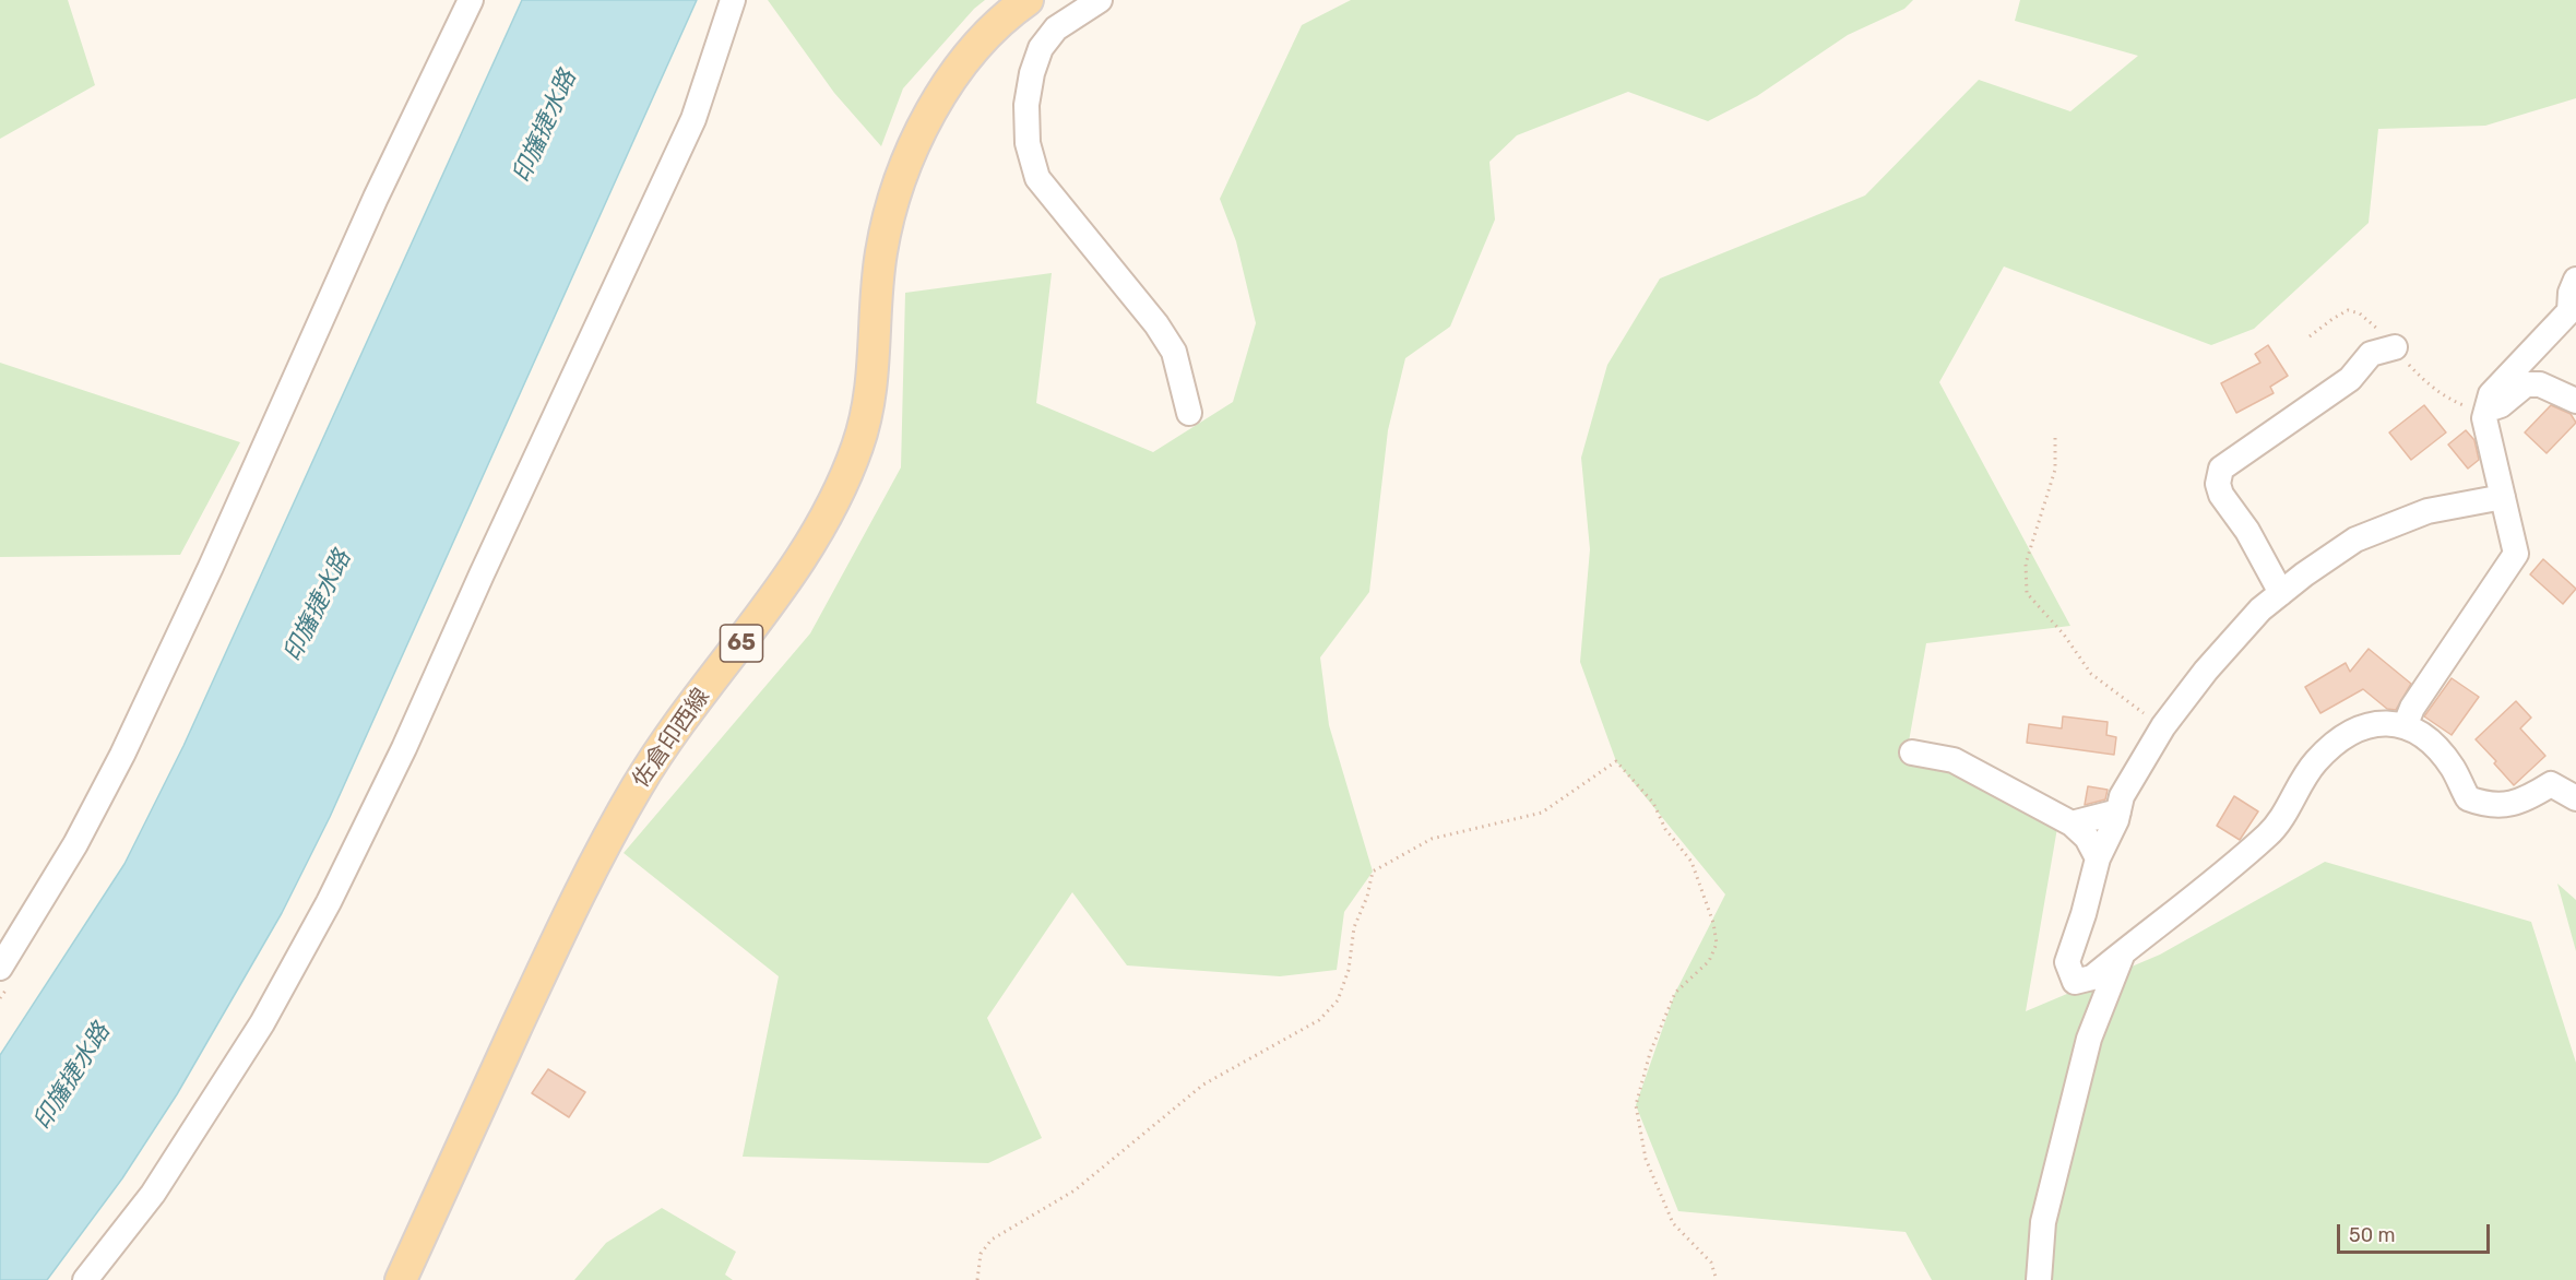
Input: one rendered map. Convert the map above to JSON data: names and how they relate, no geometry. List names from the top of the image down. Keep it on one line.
{"streets":{"main road":["65","佐倉印西線"]},"water":["印旛捷水路"],"scale_bar":"50 m"}
